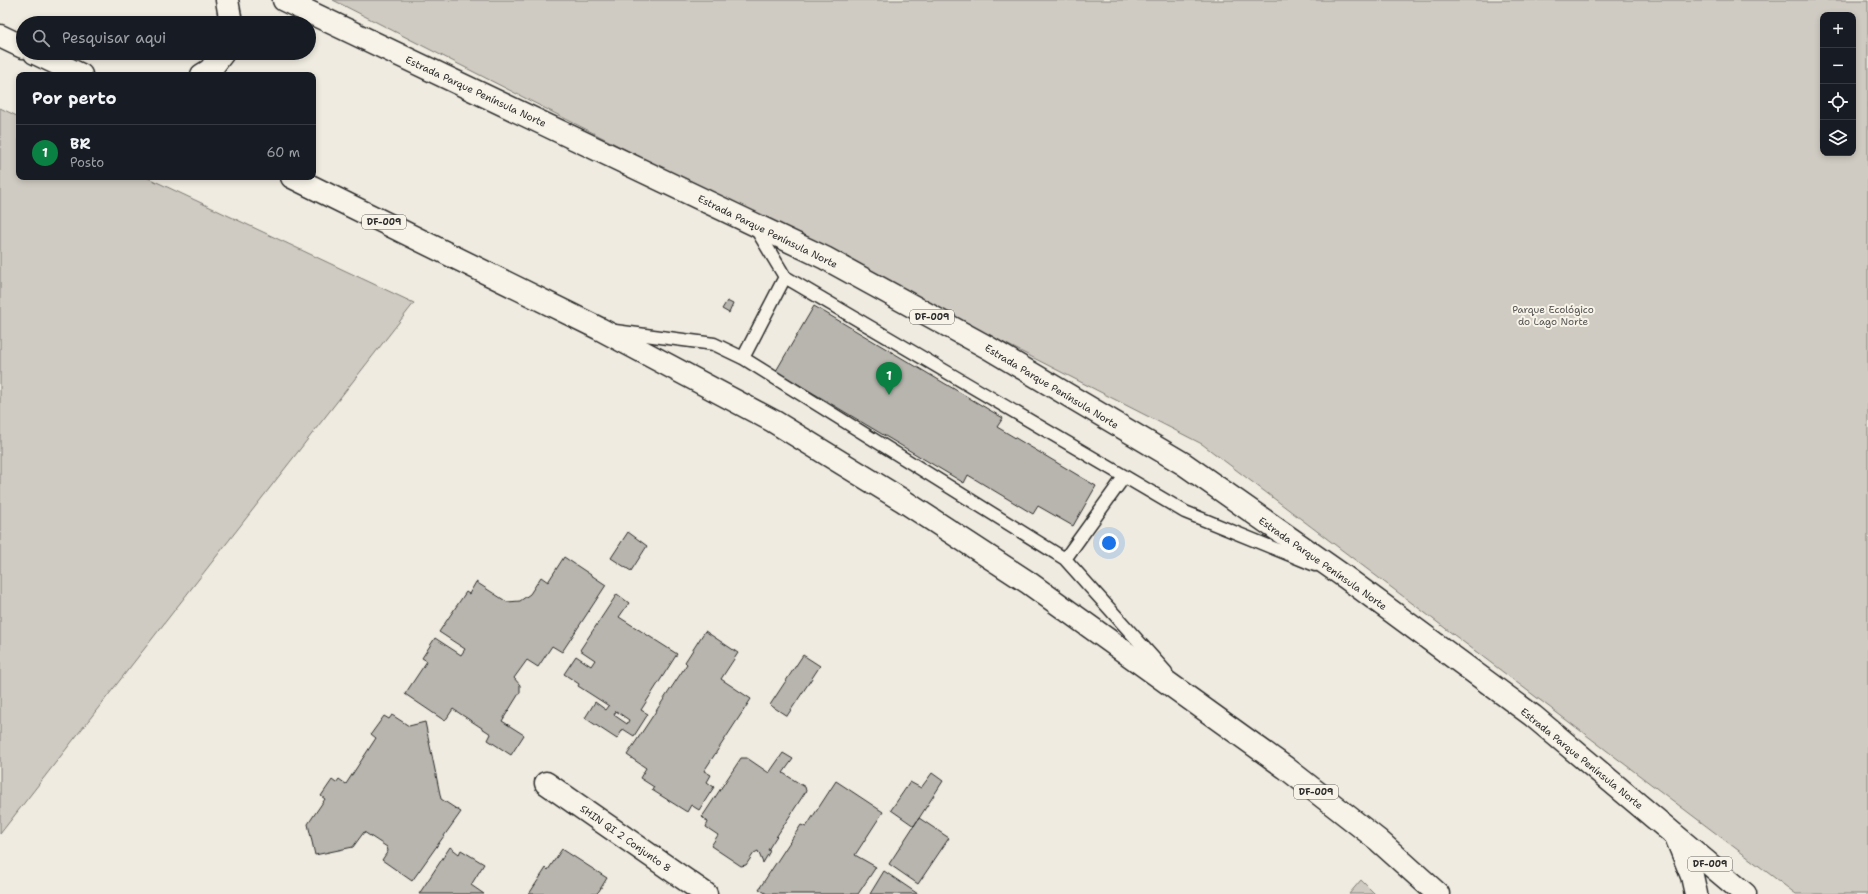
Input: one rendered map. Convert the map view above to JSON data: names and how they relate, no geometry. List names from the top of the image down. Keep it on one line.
{"streets":{"main road":["Estrada Parque Península Norte","DF-009","SHIN QI 2 Conjunto 8"]},"parks":["Parque Ecológico do Lago Norte"],"page":{"map_buttons":["+","−"],"search":"Pesquisar aqui","heading":"Por perto","list":[{"mark":"1","name":"BR","note":"Posto","value":"60 m"}],"pins":"1"}}
